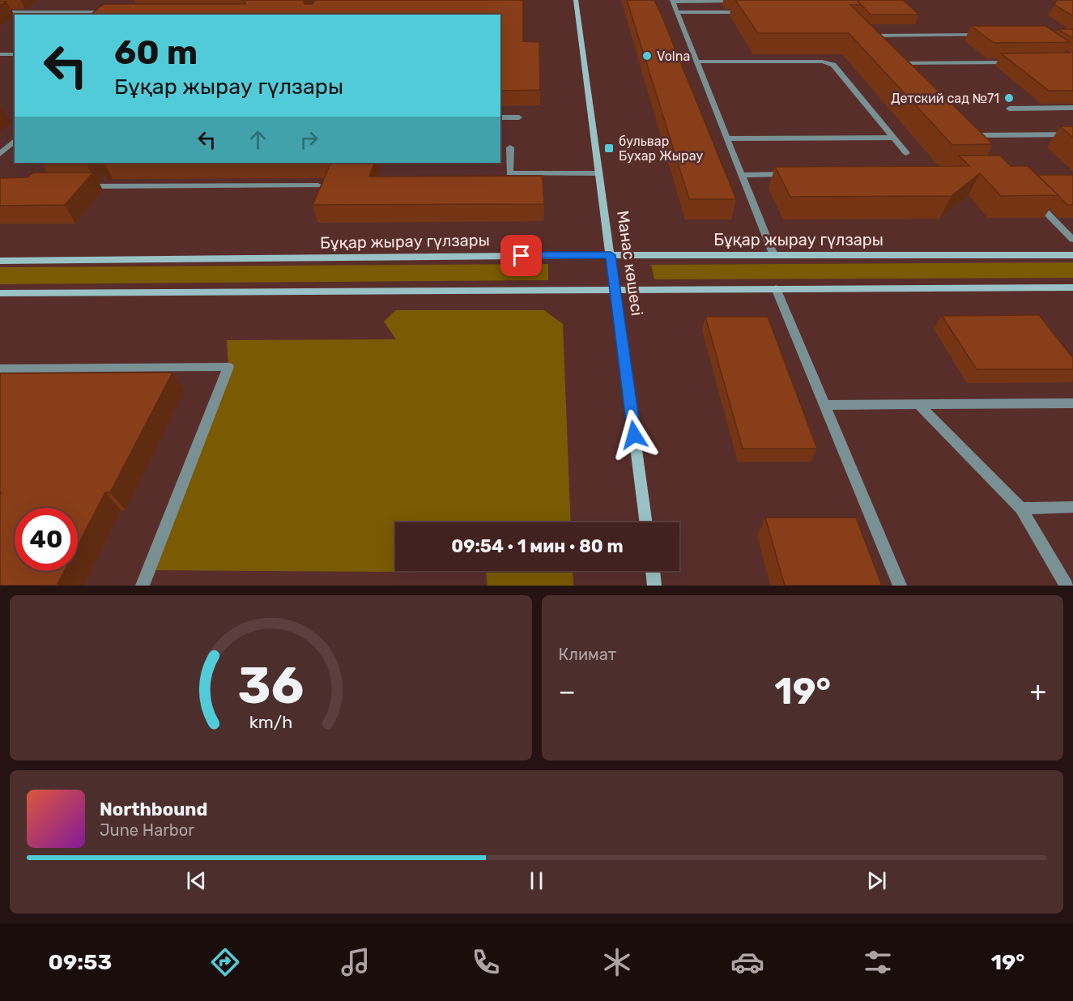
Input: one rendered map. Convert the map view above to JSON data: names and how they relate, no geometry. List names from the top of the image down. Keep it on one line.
{"streets":{"street":["Бұқар жырау гүлзары","Манас көшесі"]},"crossings":[["Бұқар жырау гүлзары","Манас көшесі"]],"places":{"other":["Volna","Детский сад №71"],"transit":["бульвар Бухар Жырау"]},"page":{"turn":["60 m","Бұқар жырау гүлзары"],"limit":"40","trip":"09:54 · 1 мин · 80 m","tile":"Климат","heat":["−","19°","+"],"song":["Northbound","June Harbor"],"tabs":["09:53","19°"],"gauge":["36","km/h"]}}
